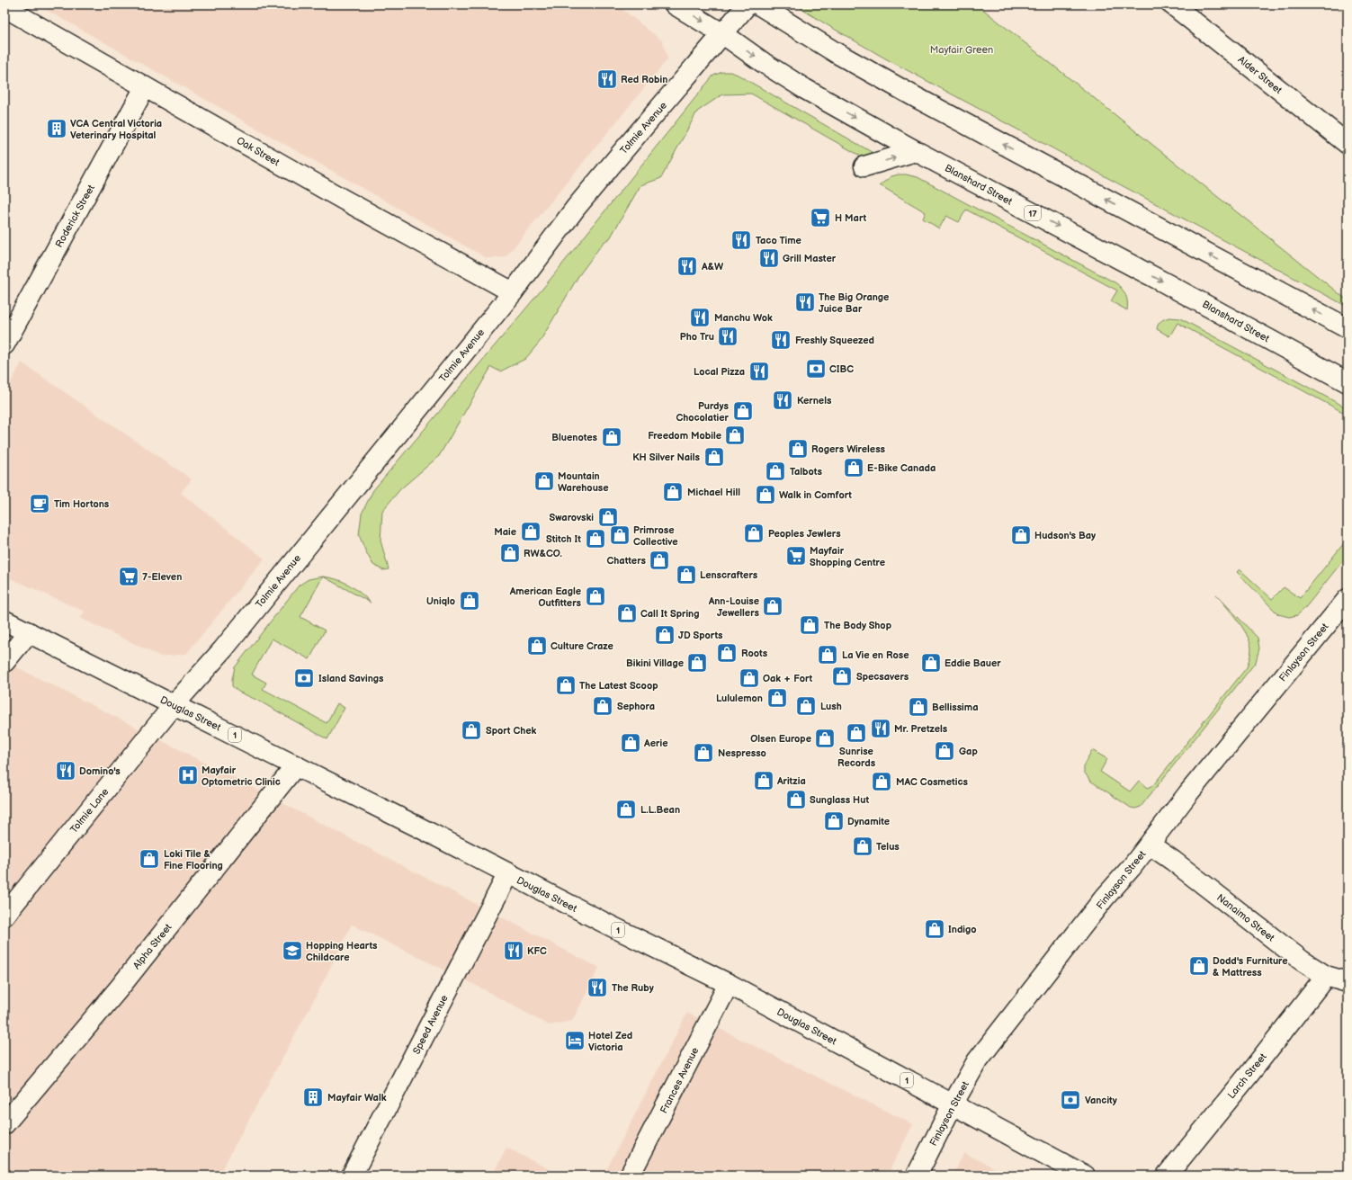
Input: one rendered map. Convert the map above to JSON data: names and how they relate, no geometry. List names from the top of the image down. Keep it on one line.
{"streets":{"main road":["Alder Street","Tolmie Avenue","Oak Street","Blanshard Street","17","Roderick Street","Finlayson Street","Douglas Street","1","Tolmie Lane","Nanaimo Street","Alpha Street","Speed Avenue","Larch Street","Frances Avenue"]},"crossings":[["Tolmie Avenue","Oak Street"],["Tolmie Avenue","Blanshard Street"],["Tolmie Avenue","Douglas Street"],["Tolmie Avenue","Tolmie Lane"],["Oak Street","Roderick Street"],["Finlayson Street","Douglas Street"],["Finlayson Street","Nanaimo Street"],["Douglas Street","Tolmie Lane"],["Douglas Street","Alpha Street"],["Douglas Street","Speed Avenue"],["Douglas Street","Frances Avenue"],["Nanaimo Street","Larch Street"]],"parks":["Mayfair Green"],"places":{"restaurant":["Red Robin","Taco Time","Grill Master","A&W","The Big Orange Juice Bar","Manchu Wok","Pho Tru","Freshly Squeezed","Local Pizza","Kernels","Mr. Pretzels","Domino's","KFC","The Ruby"],"building":["VCA Central Victoria Veterinary Hospital","Mayfair Walk"],"supermarket":["H Mart","Mayfair Shopping Centre","7-Eleven"],"bank":["CIBC","Island Savings","Vancity"],"shop":["Purdys Chocolatier","Freedom Mobile","Bluenotes","Rogers Wireless","KH Silver Nails","E-Bike Canada","Talbots","Mountain Warehouse","Michael Hill","Walk in Comfort","Swarovski","Maie","Peoples Jewlers","Primrose Collective","Hudson's Bay","Stitch It","RW&CO.","Chatters","Lenscrafters","American Eagle Outfitters","Uniqlo","Ann-Louise Jewellers","Call It Spring","The Body Shop","JD Sports","Culture Craze","Roots","La Vie en Rose","Bikini Village","Eddie Bauer","Specsavers","Oak + Fort","The Latest Scoop","Lululemon","Sephora","Lush","Bellissima","Sport Chek","Sunrise Records","Olsen Europe","Aerie","Gap","Nespresso","Aritzia","MAC Cosmetics","Sunglass Hut","L.L.Bean","Dynamite","Telus","Loki Tile & Fine Flooring","Indigo","Dodd's Furniture & Mattress"],"cafe":["Tim Hortons"],"hospital":["Mayfair Optometric Clinic"],"school or university":["Hopping Hearts Childcare"],"hotel":["Hotel Zed Victoria"]}}
